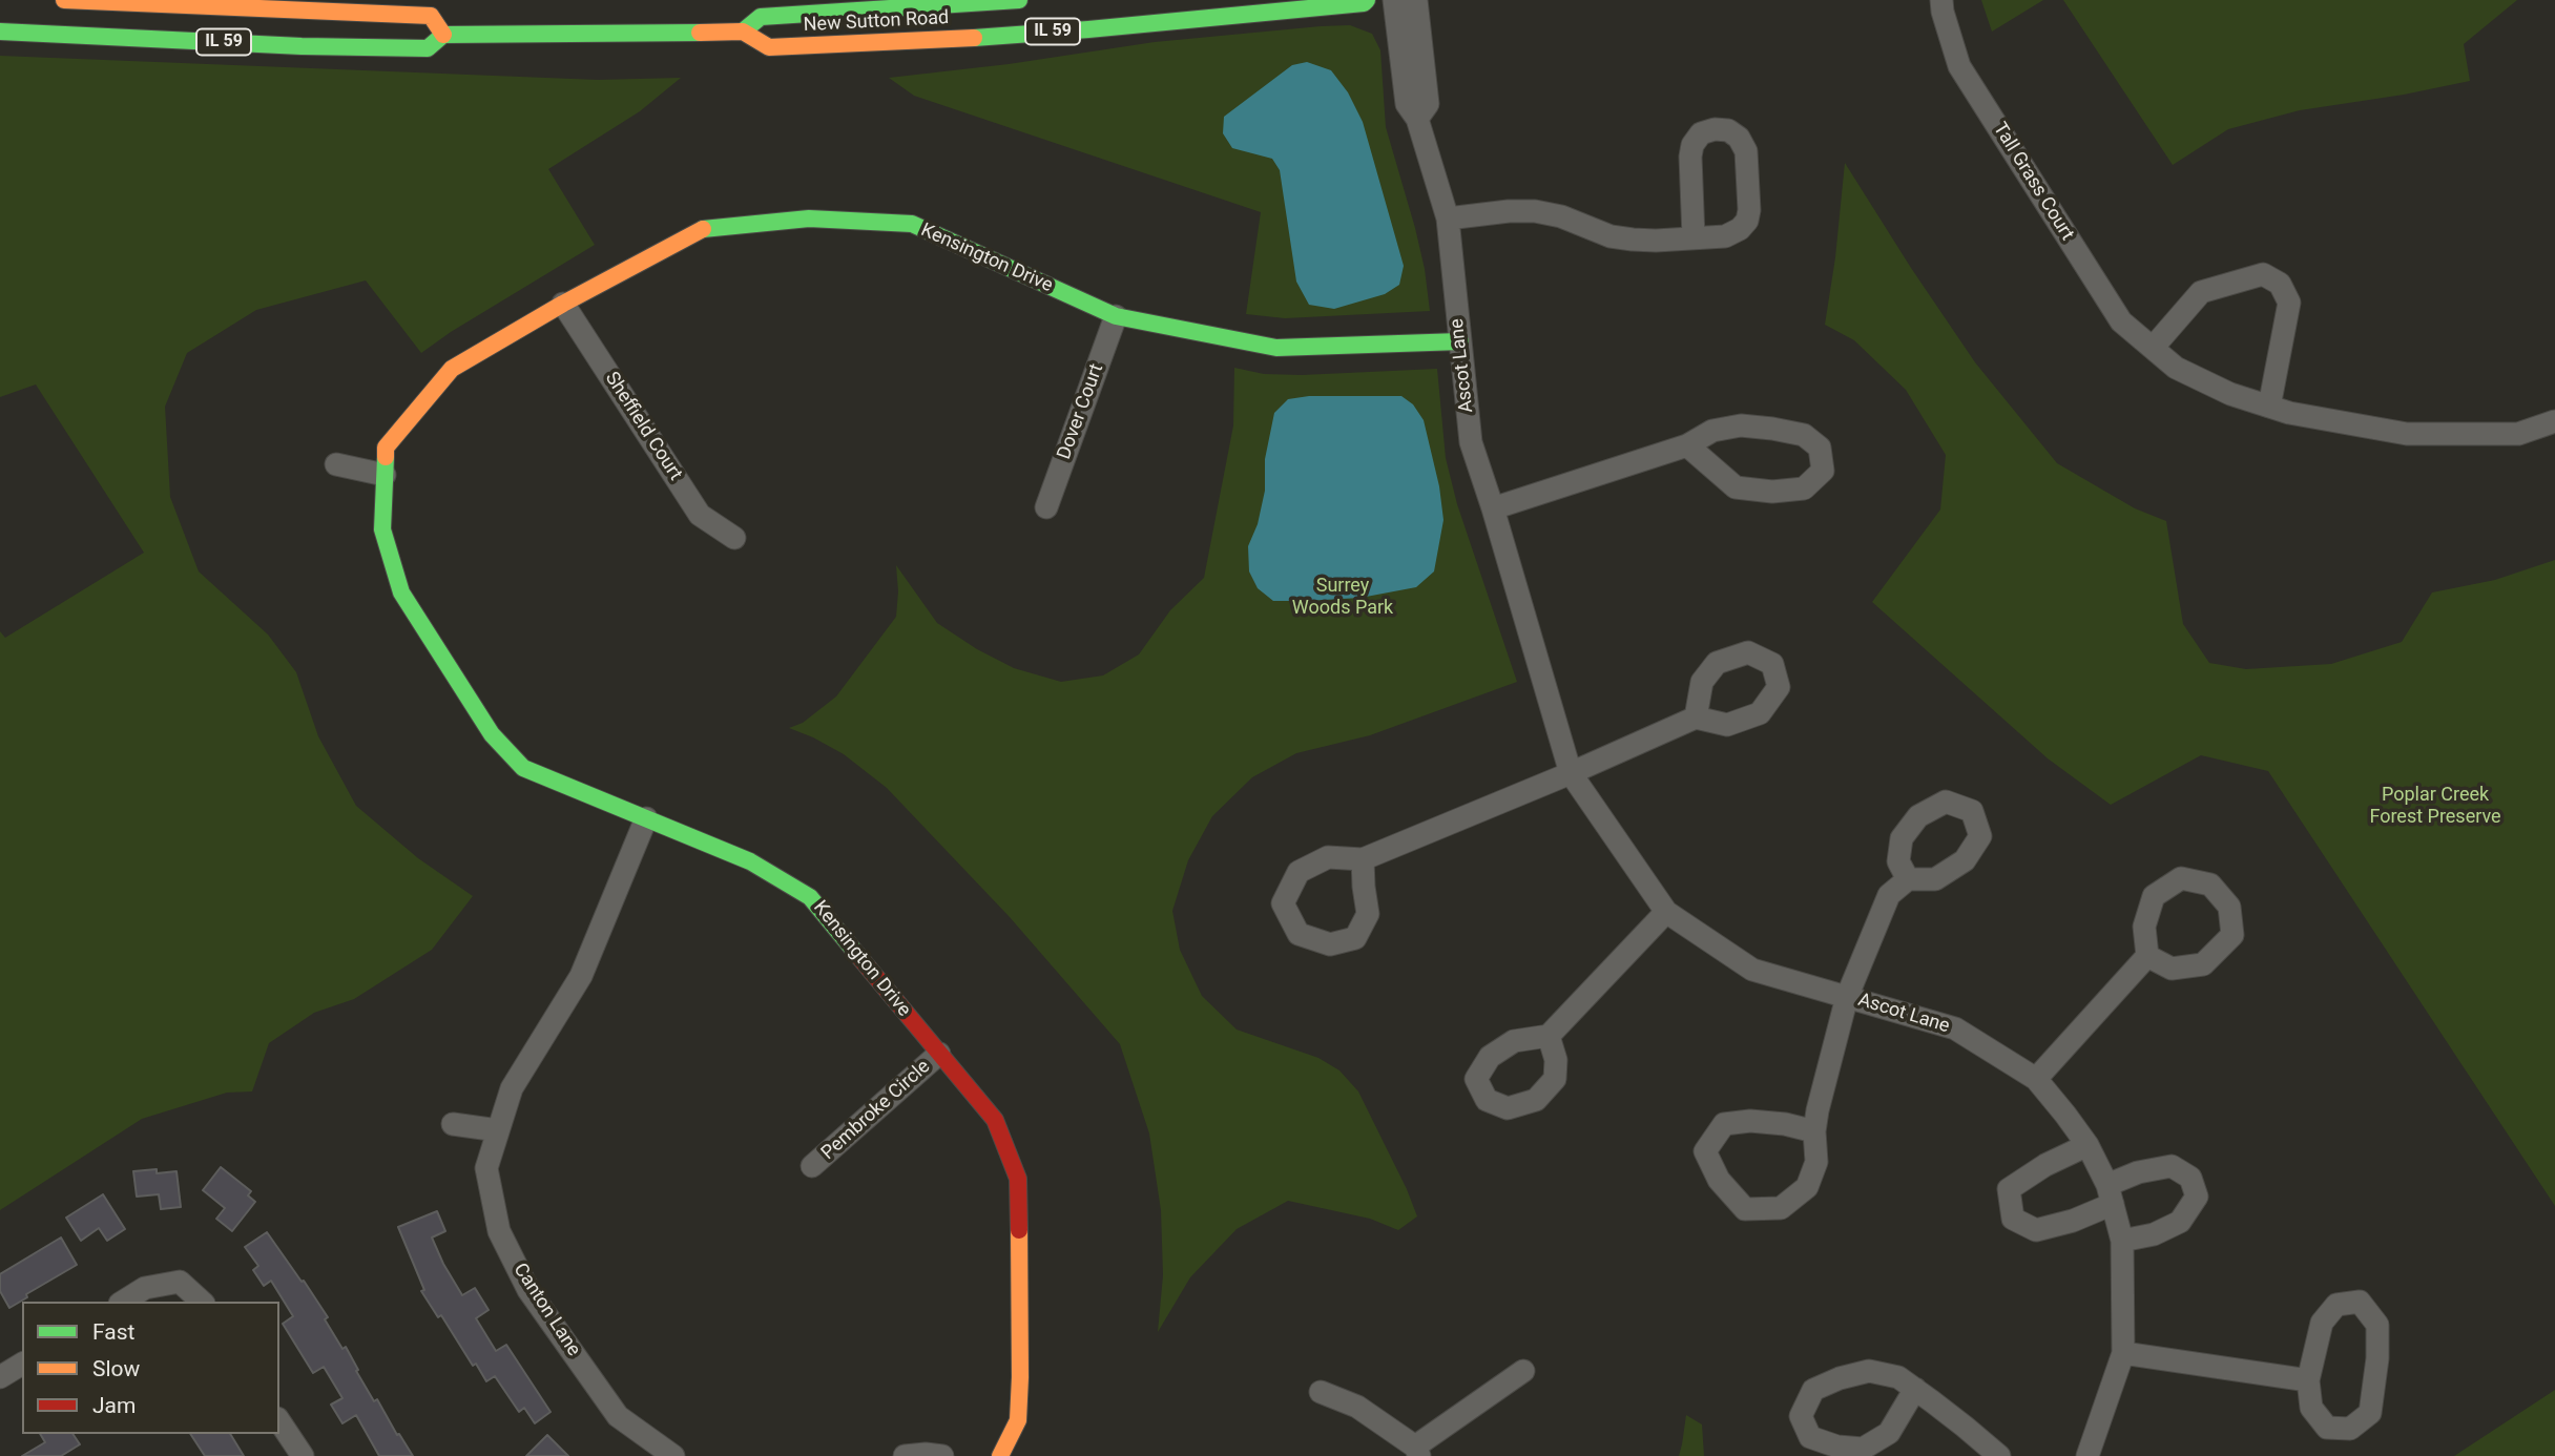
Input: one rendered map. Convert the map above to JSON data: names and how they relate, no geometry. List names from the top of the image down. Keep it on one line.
{"streets":{"street":["New Sutton Road","IL 59","Tall Grass Court","Kensington Drive","Ascot Lane","Dover Court","Sheffield Court","Pembroke Circle","Canton Lane"]},"crossings":[["New Sutton Road","IL 59"],["Kensington Drive","Ascot Lane"],["Kensington Drive","Dover Court"],["Kensington Drive","Sheffield Court"],["Kensington Drive","Pembroke Circle"],["Kensington Drive","Canton Lane"]],"parks":["Surrey Woods Park","Poplar Creek Forest Preserve"],"legend":["Fast","Slow","Jam"]}
